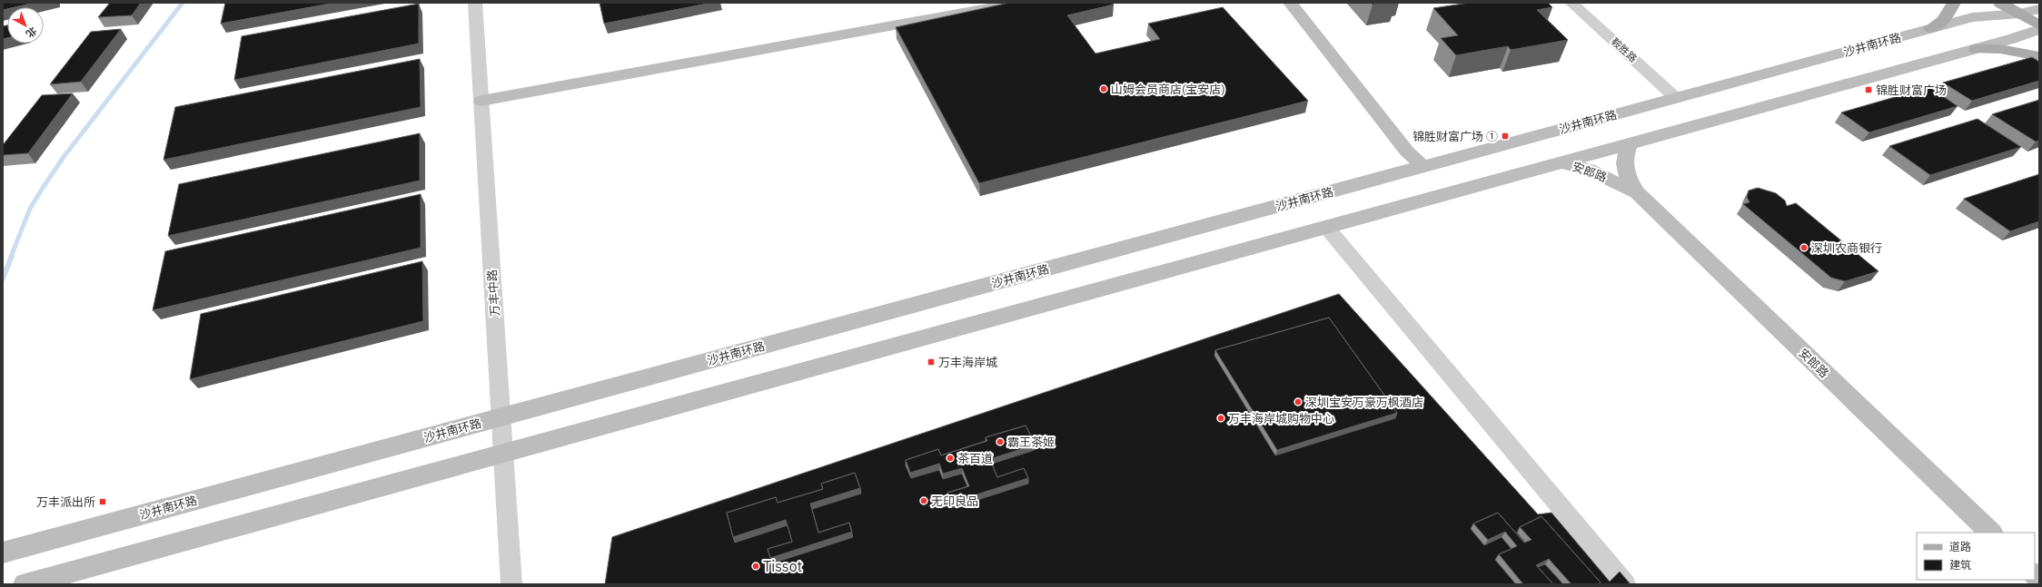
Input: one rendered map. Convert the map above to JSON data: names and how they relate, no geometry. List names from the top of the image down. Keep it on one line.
{"streets":{"main road":["沙井南环路","安郎路"],"street":["鞍胜路","万丰中路"]},"crossings":[["沙井南环路","鞍胜路"],["沙井南环路","万丰中路"]],"places":{"other":["山姆会员商店(宝安店)","深圳农商银行","深圳宝安万豪万枫酒店","万丰海岸城购物中心","霸王茶姬","茶百道","无印良品","Tissot"],"transit":["锦胜财富广场","锦胜财富广场 ①","万丰海岸城","万丰派出所"]},"legend":["道路","建筑"],"north":"bottom right"}
